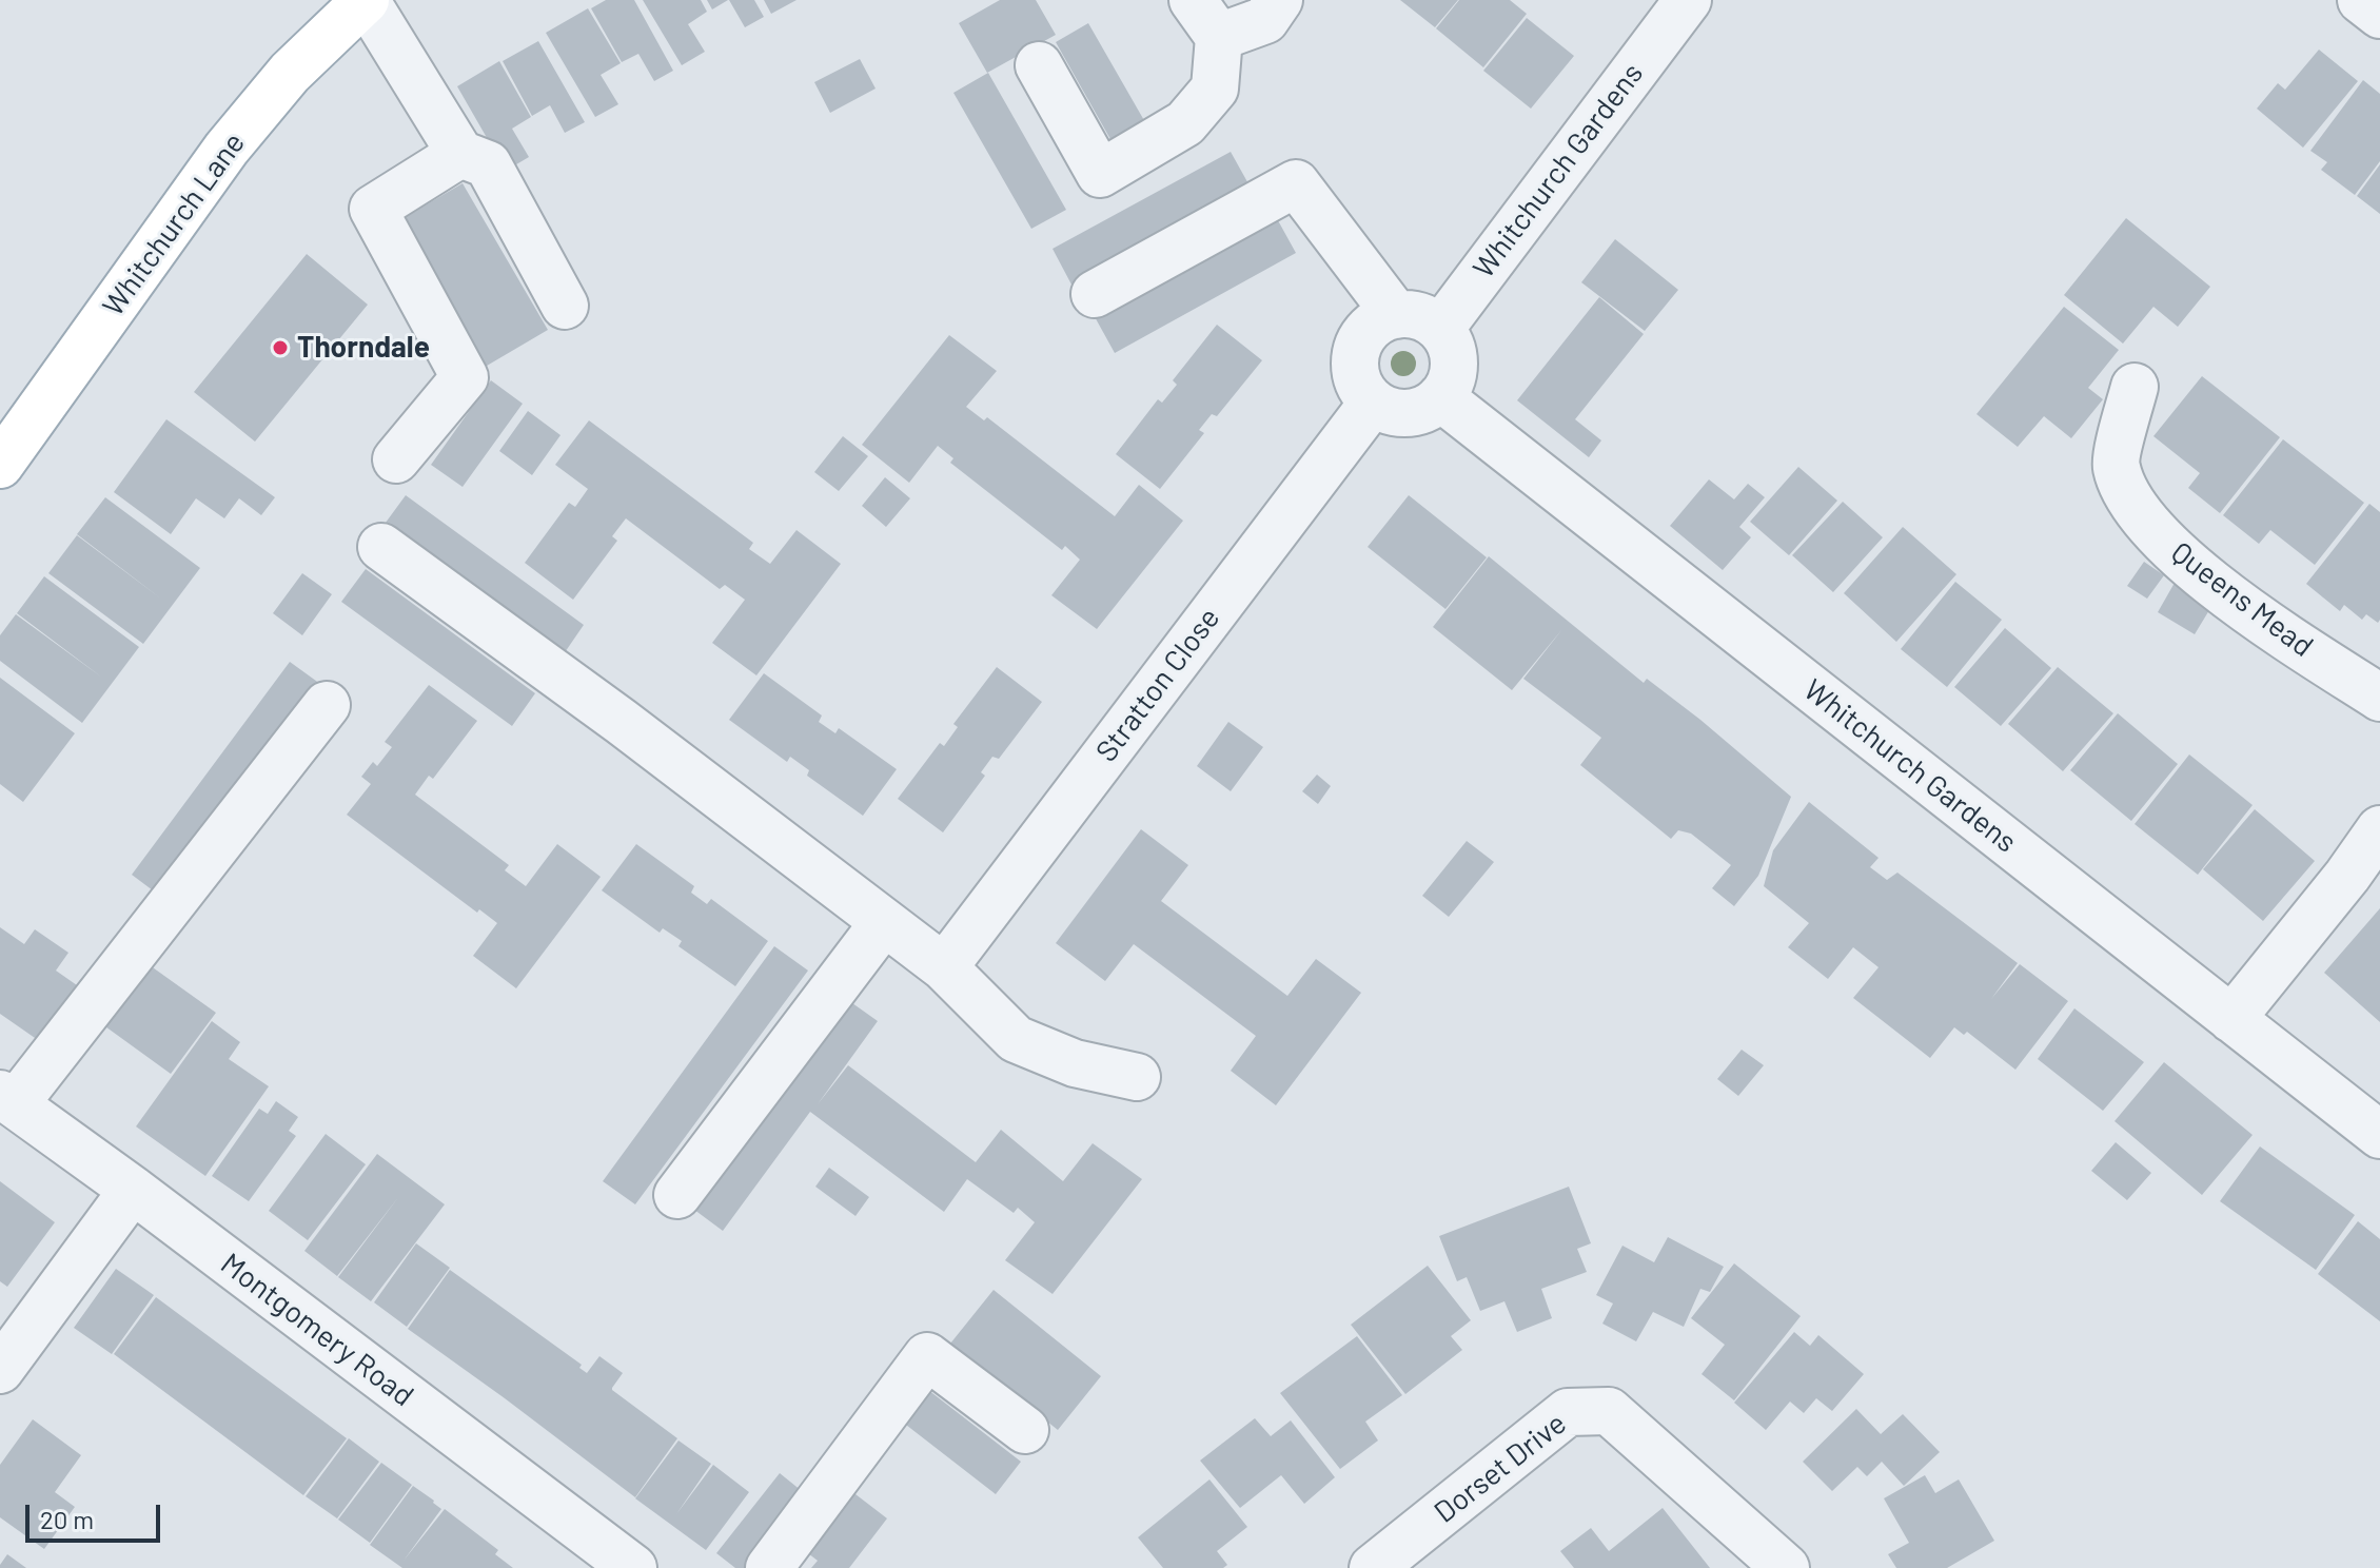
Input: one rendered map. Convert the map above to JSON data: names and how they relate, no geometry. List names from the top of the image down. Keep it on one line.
{"streets":{"main road":["Whitchurch Lane"],"street":["Whitchurch Gardens","Queens Mead","Stratton Close","Montgomery Road","Dorset Drive"]},"crossings":[["Whitchurch Gardens","Stratton Close"]],"places":["Thorndale"],"scale_bar":"20 m"}
